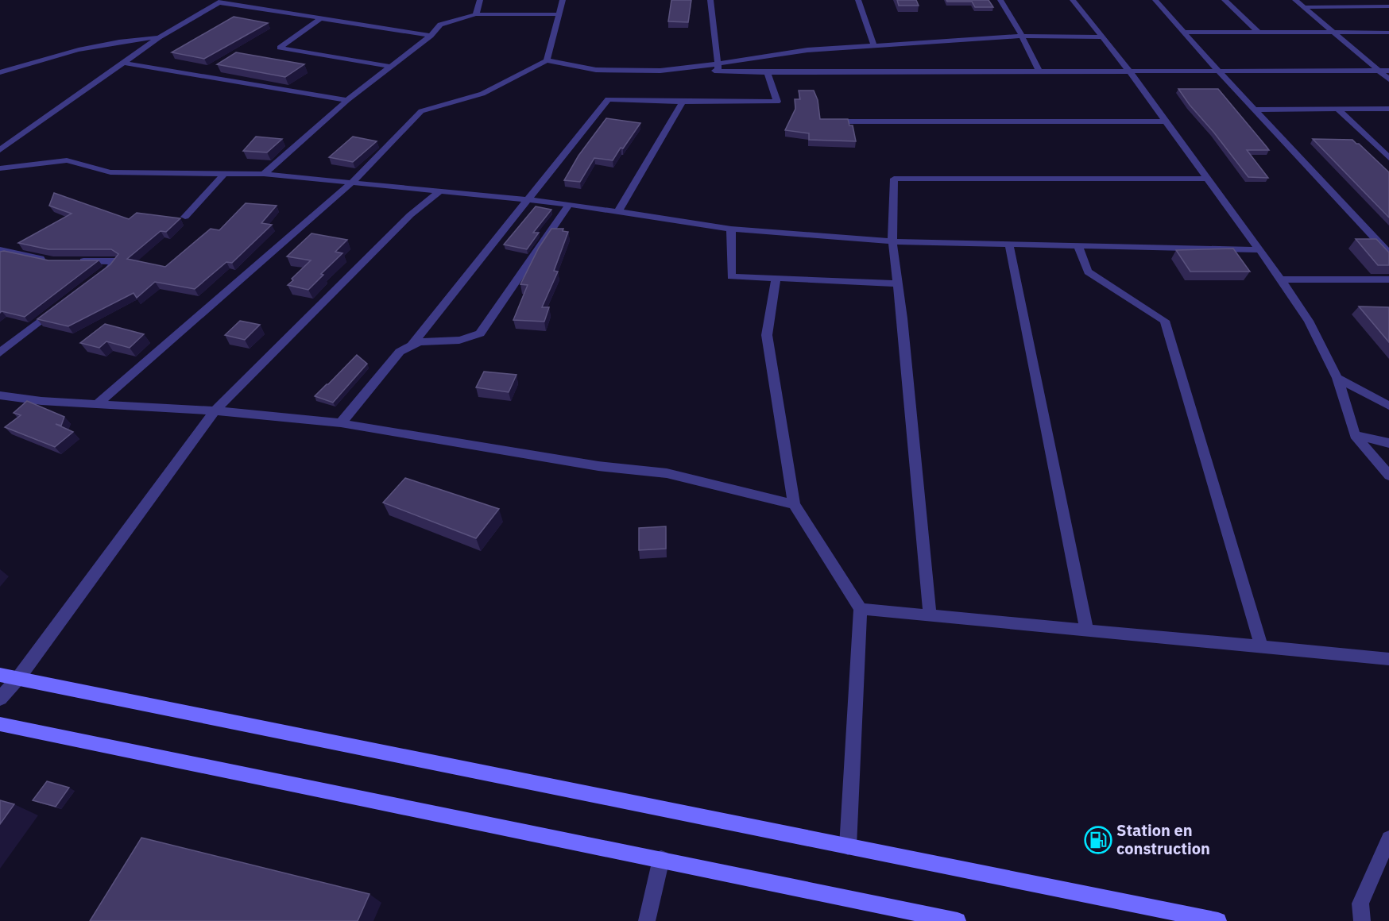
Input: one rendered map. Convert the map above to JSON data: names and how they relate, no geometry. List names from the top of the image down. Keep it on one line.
{"places":{"fuel station":["Station en construction"]}}
